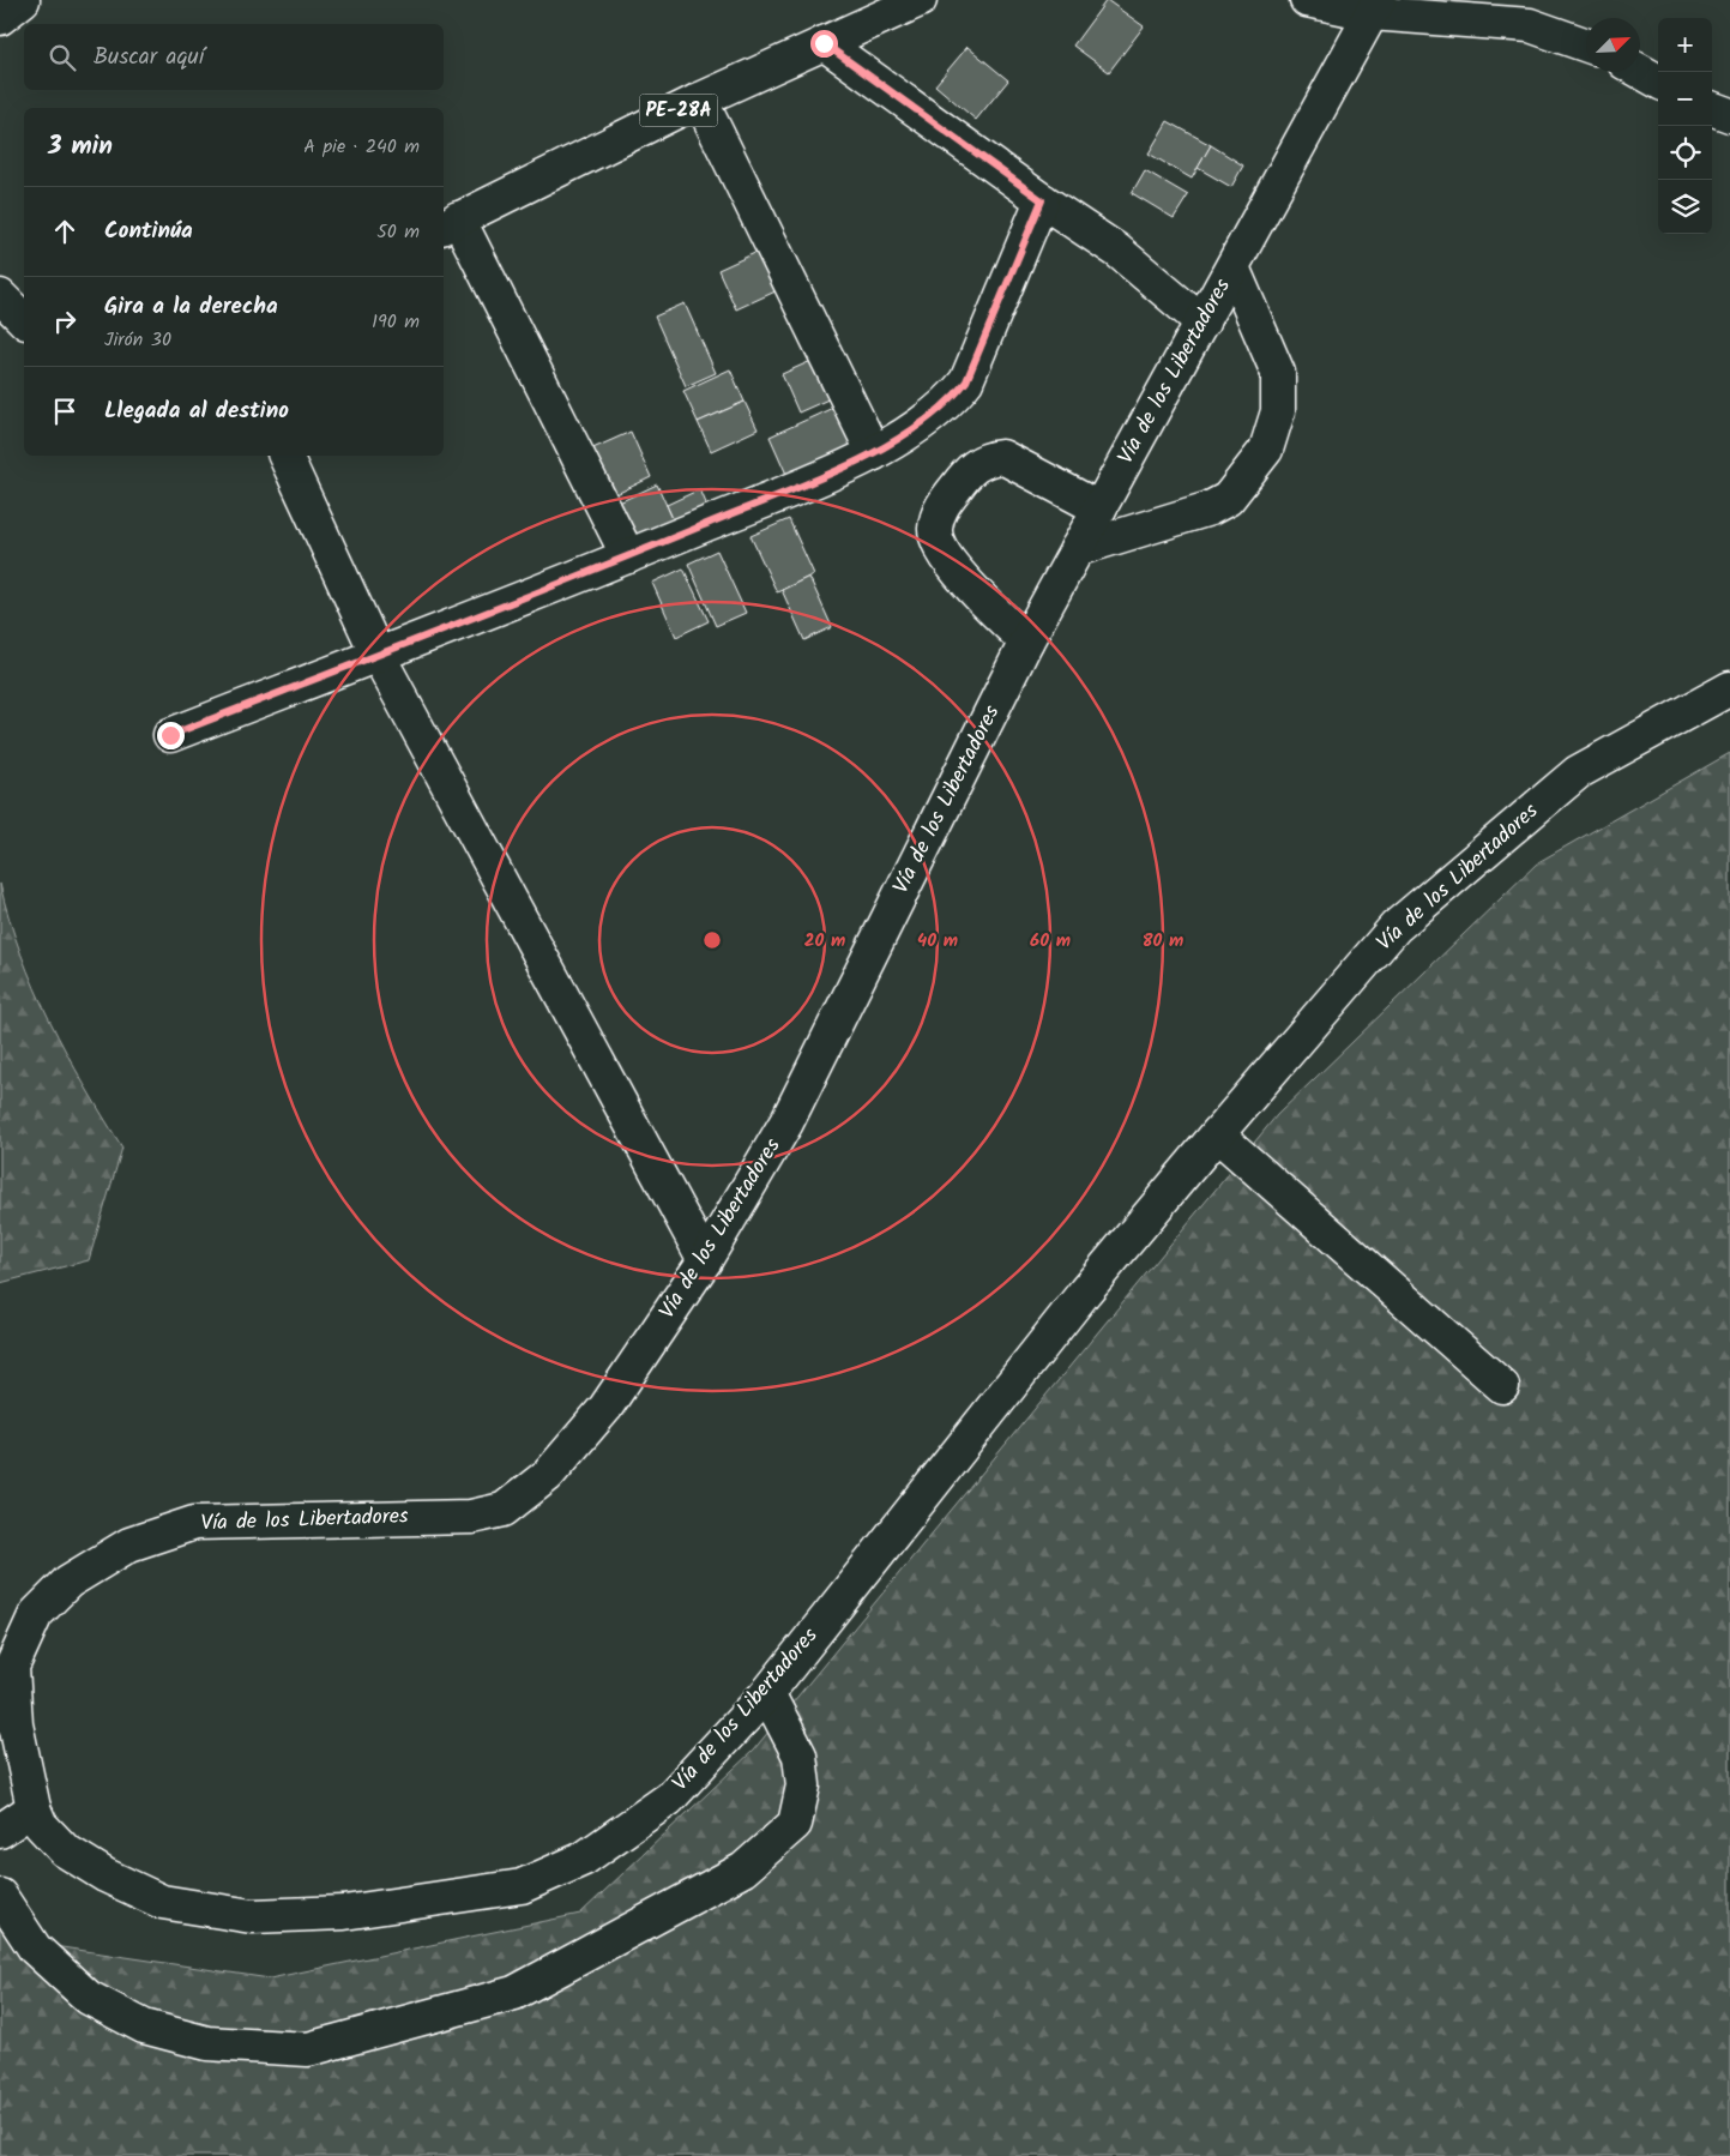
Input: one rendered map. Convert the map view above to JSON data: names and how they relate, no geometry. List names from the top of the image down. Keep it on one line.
{"streets":{"main road":["PE-28A","Vía de los Libertadores"]},"north":"top right","page":{"map_buttons":["+","−"],"search":"Buscar aquí","heading":["3 min","A pie · 240 m"],"list":[["Continúa","50 m"],["Gira a la derecha","Jirón 30","190 m"],"Llegada al destino"]},"rings":["20 m","40 m","60 m","80 m"]}
